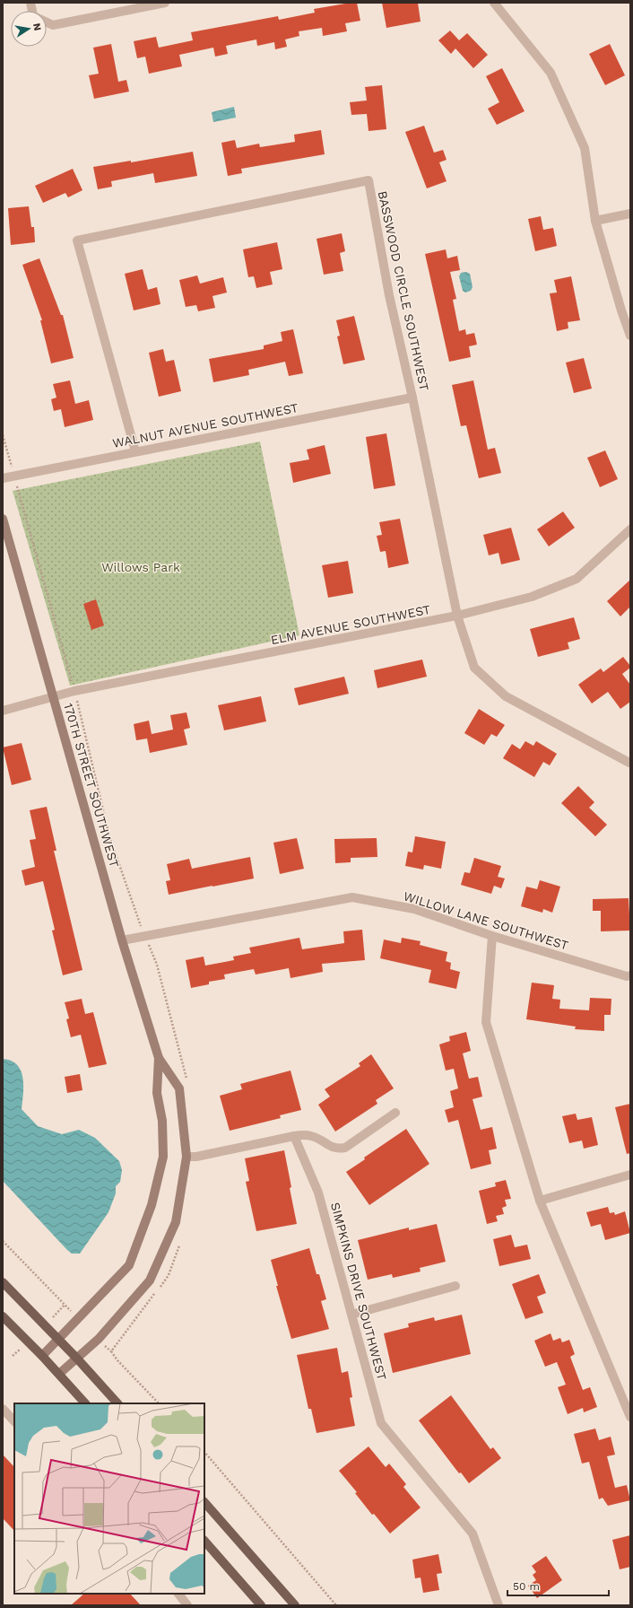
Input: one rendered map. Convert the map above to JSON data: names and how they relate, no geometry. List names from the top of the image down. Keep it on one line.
{"streets":{"street":["BASSWOOD CIRCLE SOUTHWEST","WALNUT AVENUE SOUTHWEST","ELM AVENUE SOUTHWEST","170TH STREET SOUTHWEST","WILLOW LANE SOUTHWEST","SIMPKINS DRIVE SOUTHWEST"]},"crossings":[["BASSWOOD CIRCLE SOUTHWEST","WALNUT AVENUE SOUTHWEST"],["BASSWOOD CIRCLE SOUTHWEST","ELM AVENUE SOUTHWEST"],["ELM AVENUE SOUTHWEST","170TH STREET SOUTHWEST"],["170TH STREET SOUTHWEST","WILLOW LANE SOUTHWEST"]],"parks":["Willows Park"],"scale_bar":"50 m","north":"right"}
